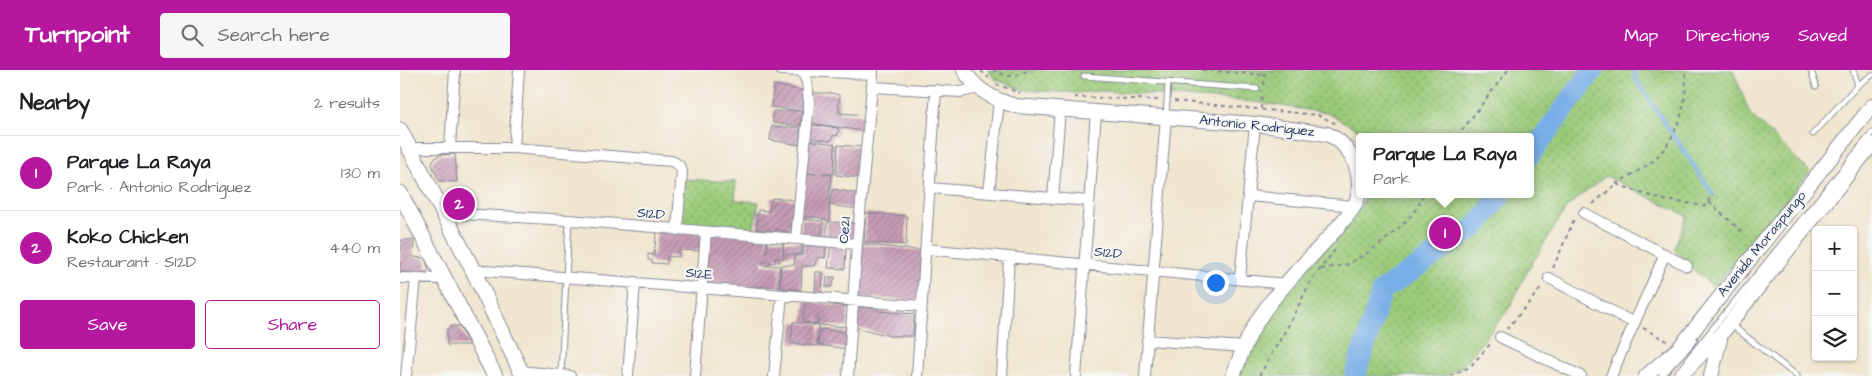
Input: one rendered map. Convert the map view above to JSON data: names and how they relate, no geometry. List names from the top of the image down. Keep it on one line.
{"streets":{"street":["Antonio Rodríguez","S12D","Oe2I","Avenida Moraspungo","S12E"]},"crossings":[["Antonio Rodríguez","S12D"],["S12D","Oe2I"],["Oe2I","S12E"]],"page":{"header":"Turnpoint","search":"Search here","nav":["Map","Directions","Saved"],"heading":["Nearby","2 results"],"popup":["Parque La Raya","Park"],"list":[{"mark":"1","name":"Parque La Raya","note":"Park · Antonio Rodríguez","value":"130 m"},{"mark":"2","name":"Koko Chicken","note":"Restaurant · S12D","value":"440 m"}],"pins":["2","1"],"map_buttons":["+","−"],"buttons":["Save","Share"]}}
